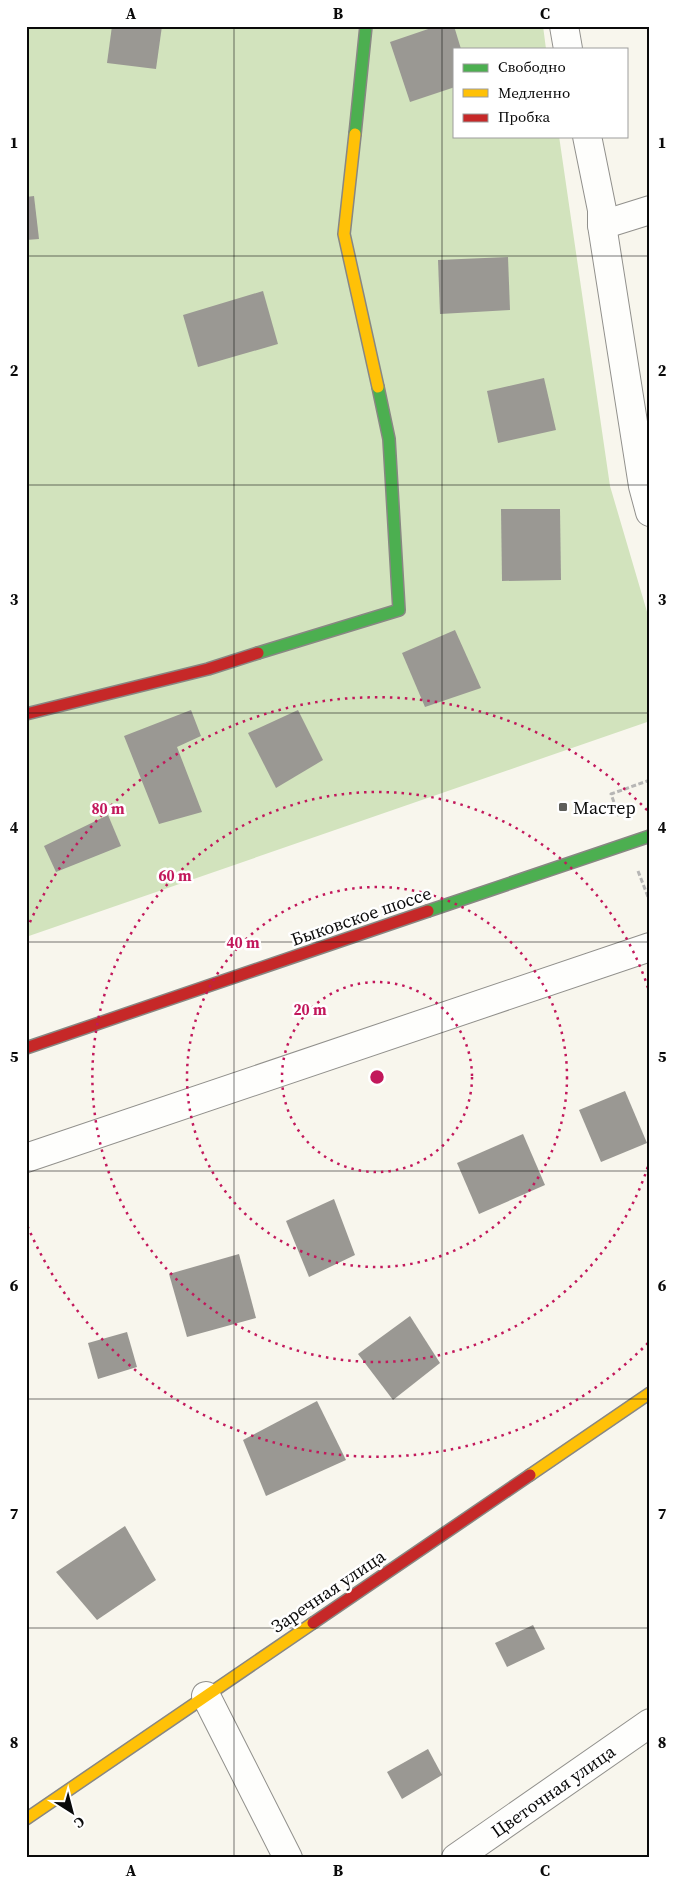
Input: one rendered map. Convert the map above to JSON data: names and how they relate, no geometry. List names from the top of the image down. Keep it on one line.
{"streets":{"street":["Быковское шоссе","Заречная улица","Цветочная улица"]},"places":{"transit":["Мастер"]},"legend":["Свободно","Медленно","Пробка"],"north":"bottom right","grid":{"columns":["A","B","C"],"rows":["1","2","3","4","5","6","7","8"]},"rings":["80 m","60 m","40 m","20 m"]}
